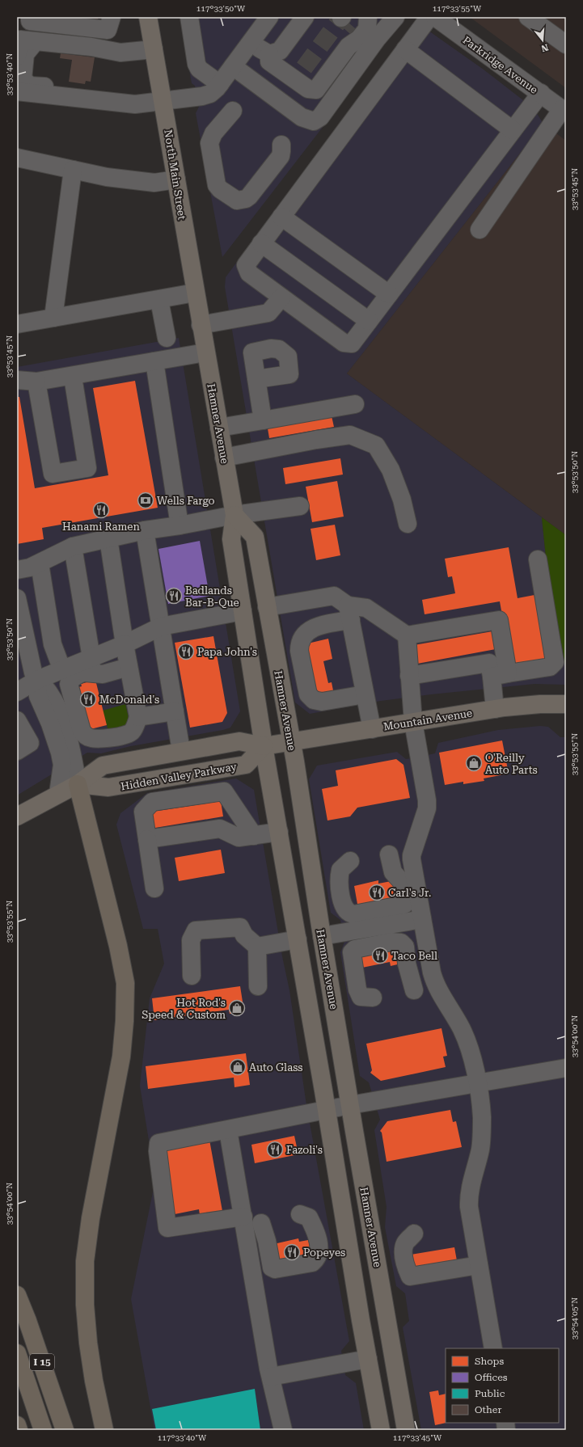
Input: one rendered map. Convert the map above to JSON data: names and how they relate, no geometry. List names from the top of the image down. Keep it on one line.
{"streets":{"highway":["I 15"],"main road":["North Main Street","Hamner Avenue","Mountain Avenue","Hidden Valley Parkway"],"street":["Parkridge Avenue"]},"crossings":[["North Main Street","Hamner Avenue"],["Hamner Avenue","Mountain Avenue"],["Hamner Avenue","Hidden Valley Parkway"]],"places":{"bank":["Wells Fargo"],"restaurant":["Hanami Ramen","Badlands Bar-B-Que","Papa John's","McDonald's","Carl's Jr.","Taco Bell","Fazoli's","Popeyes"],"shop":["O'Reilly Auto Parts","Hot Rod's Speed & Custom","Auto Glass"]},"legend":["Shops","Offices","Public","Other"],"north":"bottom","coordinates":["117°33'50\"W","117°33'55\"W","33°53'40\"N","33°53'45\"N","33°53'50\"N","33°53'55\"N","33°54'00\"N","33°54'05\"N","117°33'40\"W","117°33'45\"W"]}
